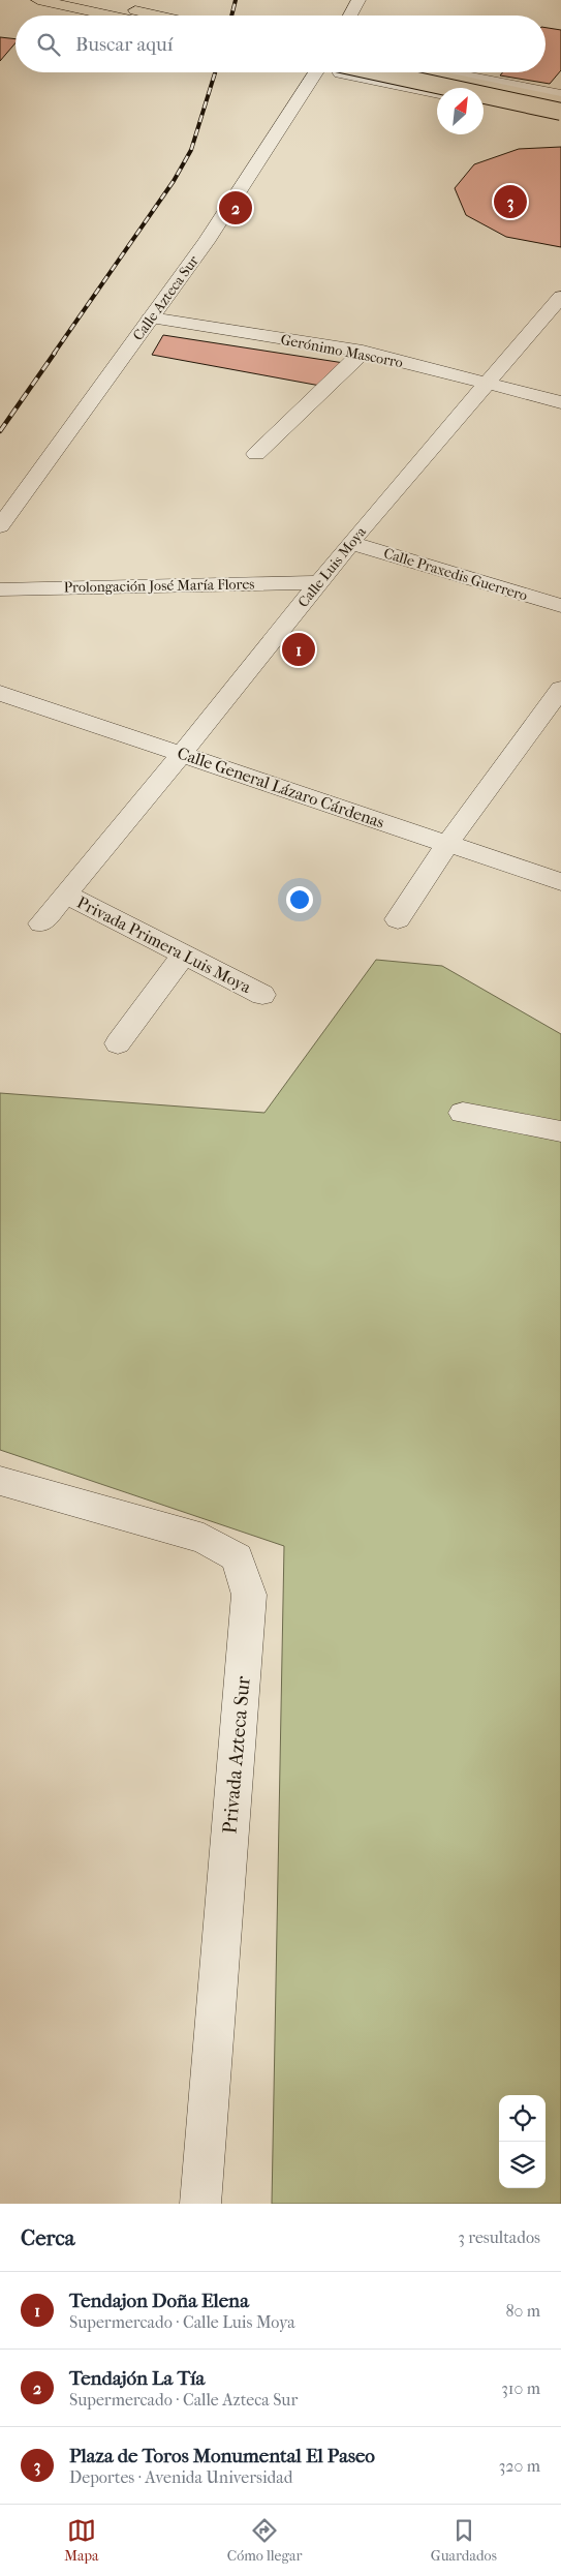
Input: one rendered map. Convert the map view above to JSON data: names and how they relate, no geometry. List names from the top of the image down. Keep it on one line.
{"streets":{"street":["Calle Azteca Sur","Gerónimo Mascorro","Calle Luis Moya","Calle Praxedis Guerrero","Prolongación José María Flores","Calle General Lázaro Cárdenas","Privada Primera Luis Moya","Privada Azteca Sur"]},"crossings":[["Calle Azteca Sur","Gerónimo Mascorro"],["Gerónimo Mascorro","Calle Luis Moya"],["Calle Luis Moya","Calle Praxedis Guerrero"],["Calle Luis Moya","Prolongación José María Flores"],["Calle Luis Moya","Calle General Lázaro Cárdenas"],["Calle Luis Moya","Privada Primera Luis Moya"],["Calle General Lázaro Cárdenas","Privada Primera Luis Moya"]],"north":"top right","page":{"search":"Buscar aquí","pins":["3","2","1"],"heading":["Cerca","3 resultados"],"list":[{"mark":"1","name":"Tendajon Doña Elena","note":"Supermercado · Calle Luis Moya","value":"80 m"},{"mark":"2","name":"Tendajón La Tía","note":"Supermercado · Calle Azteca Sur","value":"310 m"},{"mark":"3","name":"Plaza de Toros Monumental El Paseo","note":"Deportes · Avenida Universidad","value":"320 m"}],"nav":["Mapa","Cómo llegar","Guardados"]}}
